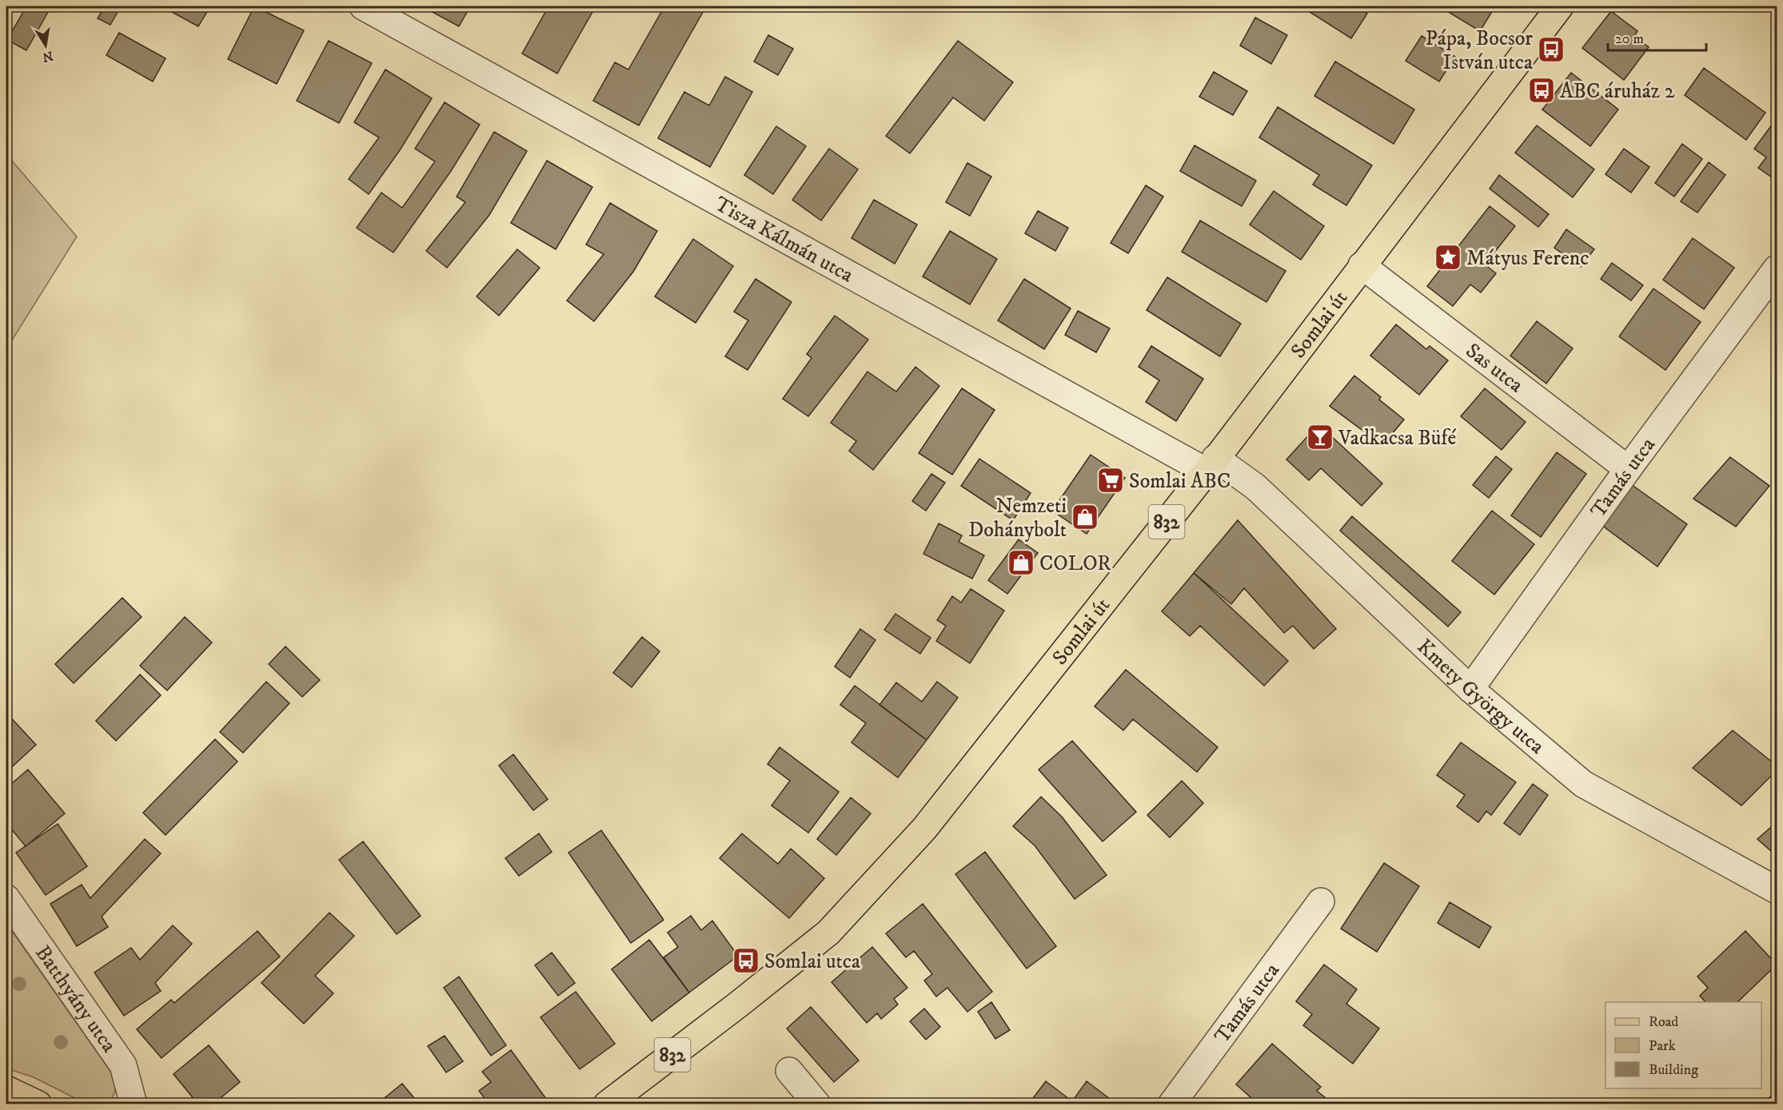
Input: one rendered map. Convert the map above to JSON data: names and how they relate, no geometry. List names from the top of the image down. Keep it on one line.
{"streets":{"main road":["Somlai út","832"],"street":["Tisza Kálmán utca","Sas utca","Tamás utca","Kmety György utca","Batthyány utca"]},"crossings":[["Tisza Kálmán utca","Somlai út"],["Tisza Kálmán utca","Kmety György utca"],["Somlai út","Sas utca"],["Somlai út","Kmety György utca"],["Sas utca","Tamás utca"],["Tamás utca","Kmety György utca"]],"places":{"bus stop":["Pápa, Bocsor István utca","ABC áruház 2","Somlai utca"],"place":["Mátyus Ferenc"],"bar":["Vadkacsa Büfé"],"supermarket":["Somlai ABC"],"shop":["Nemzeti Dohánybolt","COLOR"]},"legend":["Road","Park","Building"],"scale_bar":"20 m","north":"bottom"}
